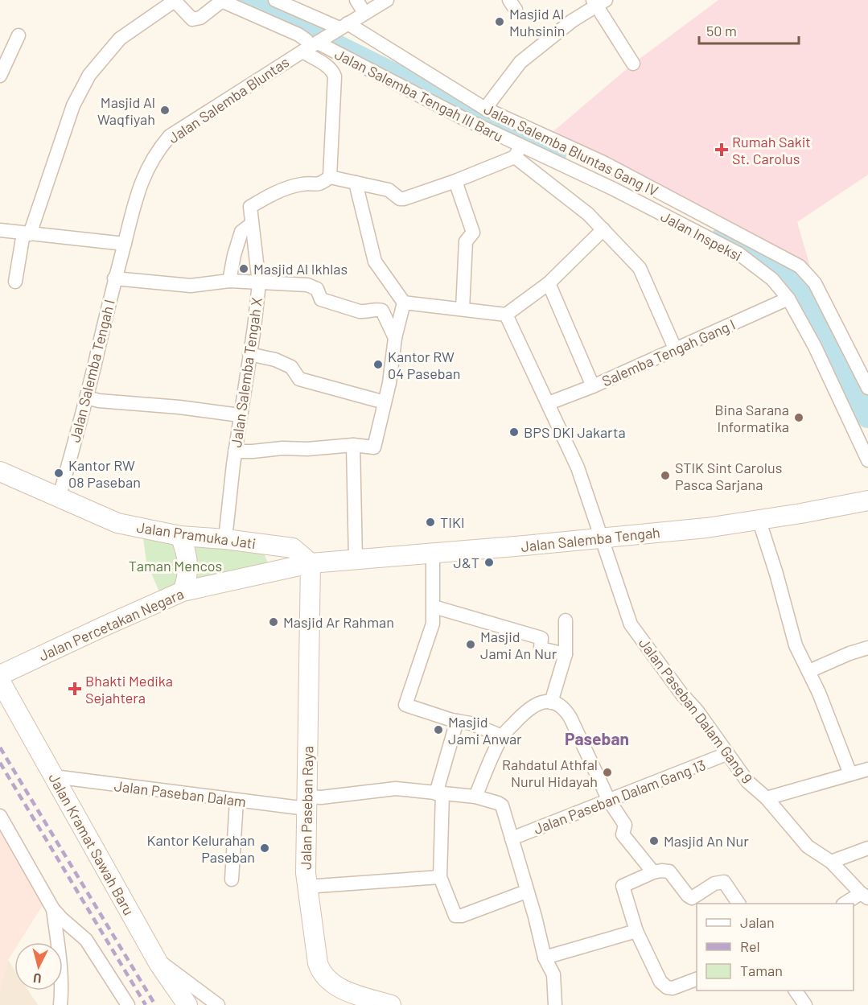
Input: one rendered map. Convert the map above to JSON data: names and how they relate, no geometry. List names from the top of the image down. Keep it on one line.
{"streets":{"main road":["Jalan Pramuka Jati","Jalan Salemba Tengah","Jalan Percetakan Negara","Jalan Paseban Raya","Jalan Kramat Sawah Baru"],"street":["Jalan Salemba Tengah III Baru","Jalan Salemba Bluntas","Jalan Salemba Bluntas Gang IV","Jalan Inspeksi","Salemba Tengah Gang I","Jalan Salemba Tengah I","Jalan Salemba Tengah X","Jalan Paseban Dalam Gang 9","Jalan Paseban Dalam","Jalan Paseban Dalam Gang 13"]},"crossings":[["Jalan Salemba Tengah III Baru","Jalan Salemba Bluntas"],["Jalan Salemba Tengah III Baru","Jalan Inspeksi"],["Jalan Salemba Bluntas","Jalan Salemba Bluntas Gang IV"],["Jalan Salemba Bluntas","Jalan Salemba Tengah I"],["Jalan Inspeksi","Salemba Tengah Gang I"],["Salemba Tengah Gang I","Jalan Paseban Dalam Gang 9"],["Jalan Salemba Tengah I","Jalan Pramuka Jati"],["Jalan Salemba Tengah X","Jalan Pramuka Jati"],["Jalan Pramuka Jati","Jalan Salemba Tengah"],["Jalan Pramuka Jati","Jalan Percetakan Negara"],["Jalan Pramuka Jati","Jalan Paseban Raya"],["Jalan Salemba Tengah","Jalan Percetakan Negara"],["Jalan Salemba Tengah","Jalan Paseban Dalam Gang 9"],["Jalan Salemba Tengah","Jalan Paseban Raya"],["Jalan Percetakan Negara","Jalan Paseban Raya"],["Jalan Paseban Dalam Gang 9","Jalan Paseban Dalam Gang 13"],["Jalan Paseban Dalam","Jalan Paseban Dalam Gang 13"],["Jalan Paseban Dalam","Jalan Paseban Raya"],["Jalan Paseban Dalam","Jalan Kramat Sawah Baru"]],"districts":["Paseban"],"parks":["Taman Mencos"],"places":{"other":["Masjid Al Muhsinin","Masjid Al Waqfiyah","Masjid Al Ikhlas","Kantor RW 04 Paseban","Bina Sarana Informatika","BPS DKI Jakarta","Kantor RW 08 Paseban","STIK Sint Carolus Pasca Sarjana","TIKI","J&T","Masjid Ar Rahman","Masjid Jami An Nur","Masjid Jami Anwar","Rahdatul Athfal Nurul Hidayah","Masjid An Nur","Kantor Kelurahan Paseban"],"health":["Rumah Sakit St. Carolus","Bhakti Medika Sejahtera"]},"legend":["Jalan","Rel","Taman"],"scale_bar":"50 m","north":"bottom"}
